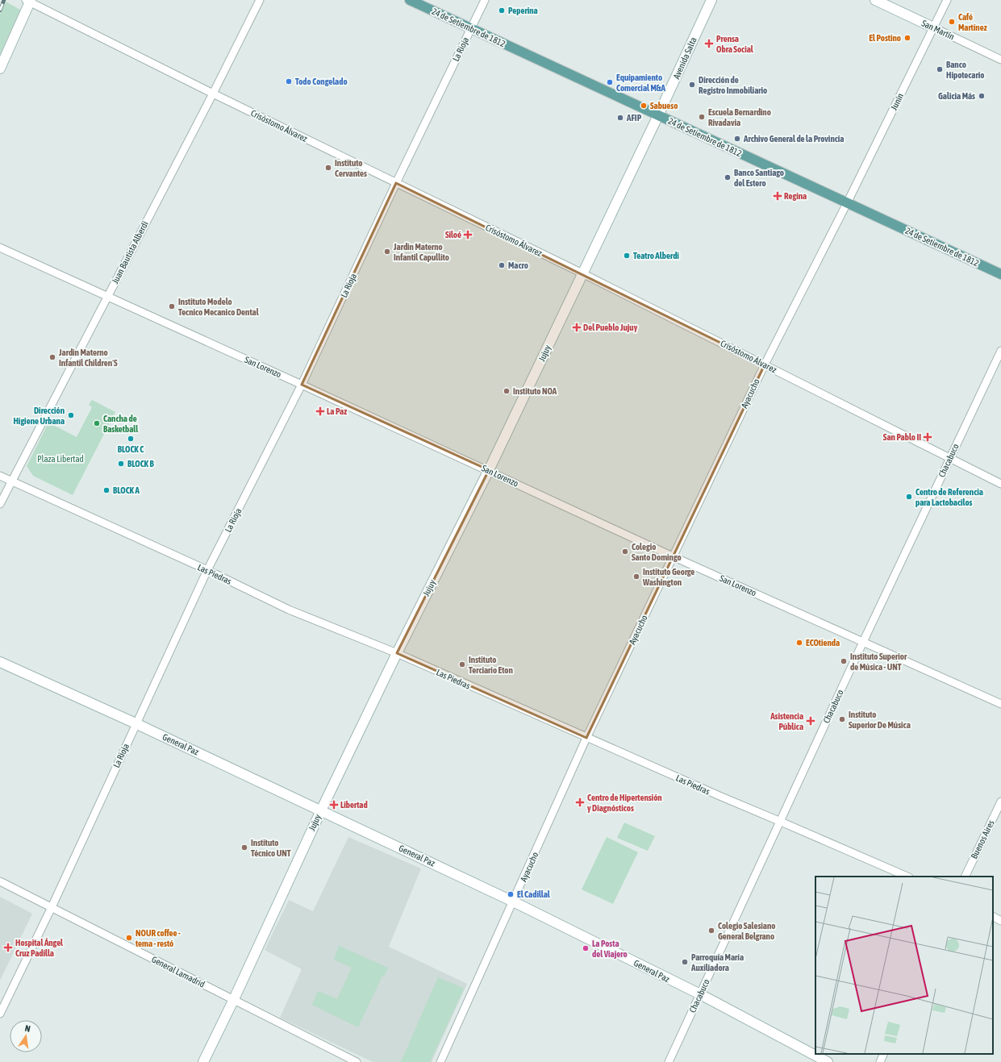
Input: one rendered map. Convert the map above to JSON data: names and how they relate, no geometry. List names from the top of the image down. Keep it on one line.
{"streets":{"main road":["24 de Setiembre de 1812"],"street":["San Martín","La Rioja","Avenida Salta","Junín","Crisóstomo Álvarez","Juan Bautista Alberdi","Jujuy","San Lorenzo","Ayacucho","Chacabuco","Las Piedras","General Paz","Buenos Aires","General Lamadrid"]},"crossings":[["24 de Setiembre de 1812","La Rioja"],["24 de Setiembre de 1812","Avenida Salta"],["24 de Setiembre de 1812","Junín"],["24 de Setiembre de 1812","Jujuy"],["24 de Setiembre de 1812","Ayacucho"],["San Martín","Junín"],["La Rioja","Crisóstomo Álvarez"],["La Rioja","San Lorenzo"],["La Rioja","Las Piedras"],["La Rioja","General Paz"],["La Rioja","General Lamadrid"],["Avenida Salta","Jujuy"],["Junín","Ayacucho"],["Crisóstomo Álvarez","Juan Bautista Alberdi"],["Crisóstomo Álvarez","Jujuy"],["Crisóstomo Álvarez","Ayacucho"],["Crisóstomo Álvarez","Chacabuco"],["Juan Bautista Alberdi","San Lorenzo"],["Juan Bautista Alberdi","Las Piedras"],["Jujuy","San Lorenzo"],["Jujuy","Las Piedras"],["Jujuy","General Paz"],["Jujuy","General Lamadrid"],["San Lorenzo","Ayacucho"],["San Lorenzo","Chacabuco"],["Ayacucho","Las Piedras"],["Ayacucho","General Paz"],["Chacabuco","Las Piedras"],["Chacabuco","General Paz"]],"parks":["Plaza Libertad"],"places":{"other":["Peperina","Café Martínez","El Postino","Banco Hipotecario","Todo Congelado","Equipamiento Comercial M&A","Dirección de Registro Inmobiliario","Galicia Más","Sabueso","Escuela Bernardino Rivadavia","AFIP","Archivo General de la Provincia","Instituto Cervantes","Banco Santiago del Estero","Jardin Materno Infantil Capullito","Teatro Alberdi","Macro","Instituto Modelo Tecnico Mecanico Dental","Jardin Materno Infantil Children´S","Instituto NOA","Dirección Higiene Urbana","Cancha de Basketball","BLOCK C","BLOCK B","BLOCK A","Centro de Referencia para Lactobacilos","Colegio Santo Domingo","Instituto George Washington","ECOtienda","Instituto Superior de Música - UNT","Instituto Terciario Eton","Instituto Superior De Música","Instituto Técnico UNT","El Cadillal","Colegio Salesiano General Belgrano","NOUR coffee - tema - restó","La Posta del Viajero","Parroquía María Auxiliadora"],"health":["Prensa Obra Social","Regina","Siloé","Del Pueblo Jujuy","La Paz","San Pablo II","Asistencia Pública","Centro de Hipertensión y Diagnósticos","Libertad","Hospital Ángel Cruz Padilla"]},"north":"top"}
